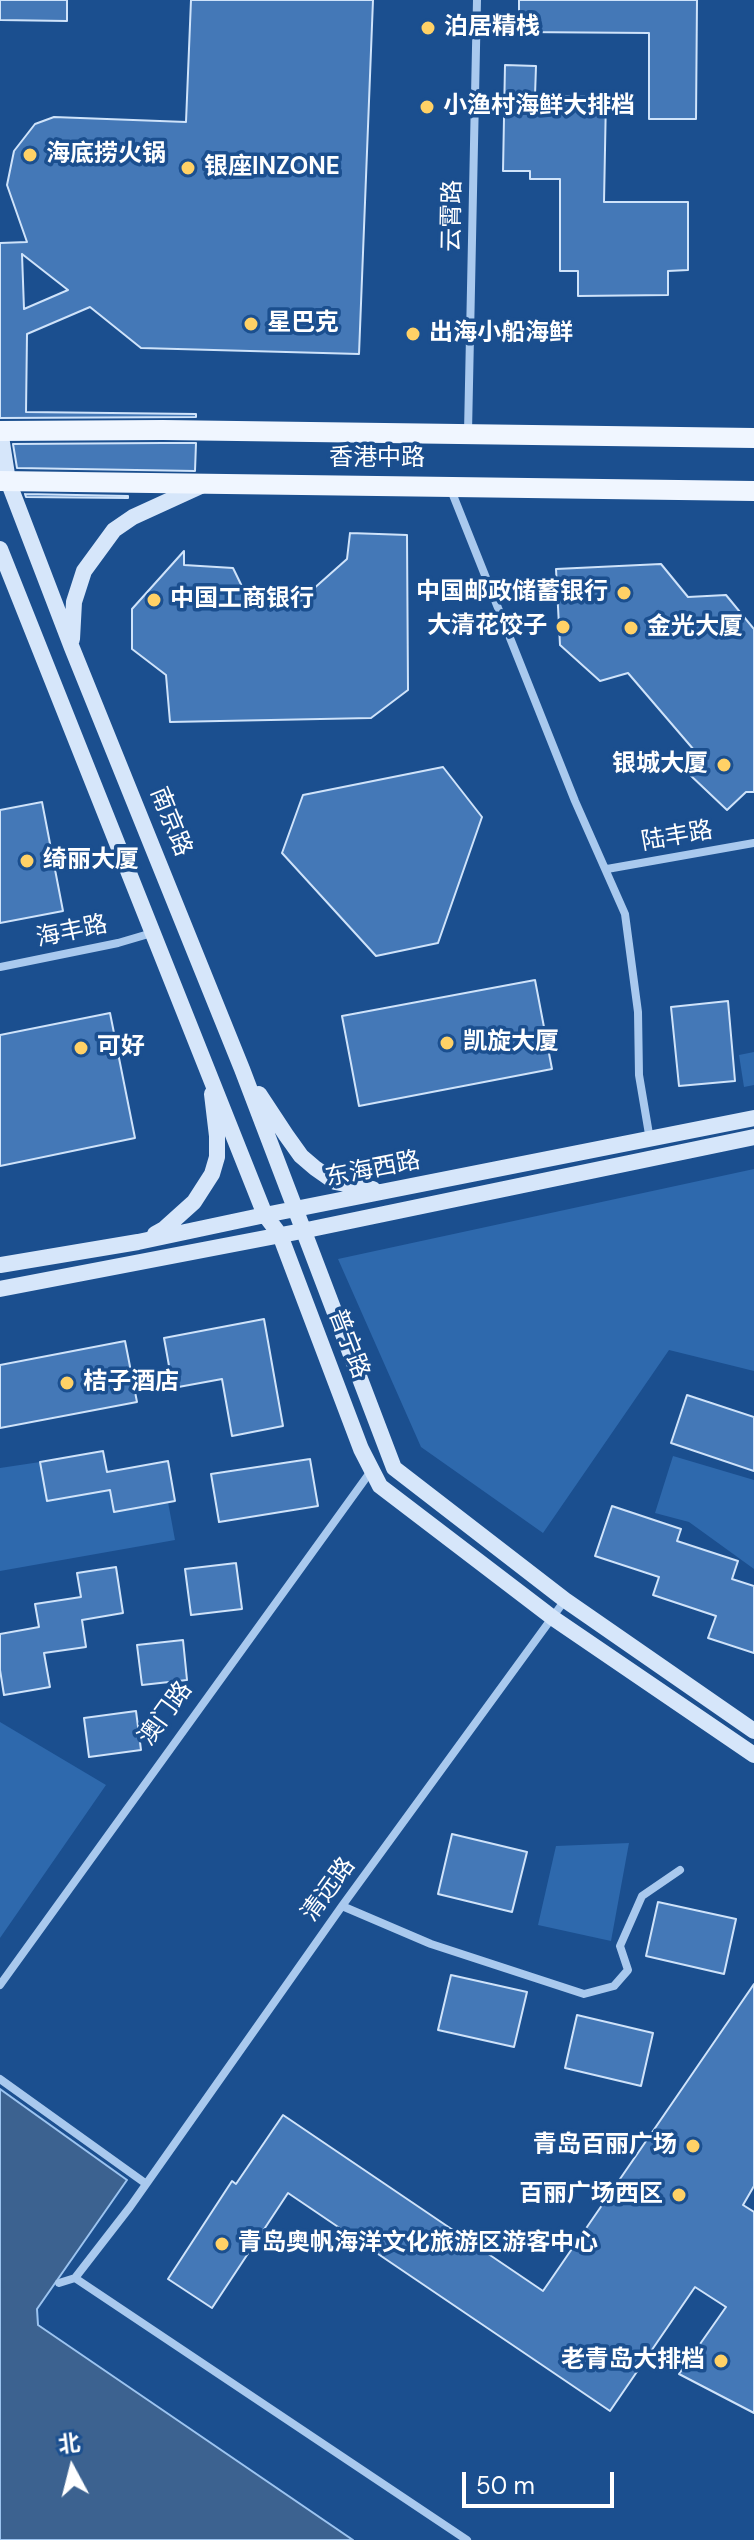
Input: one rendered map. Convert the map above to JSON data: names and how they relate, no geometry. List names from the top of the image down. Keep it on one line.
{"streets":{"main road":["香港中路","南京路","东海西路","普宁路","澳门路"],"street":["云霄路","陆丰路","海丰路","清远路"]},"crossings":[["云霄路","香港中路"],["香港中路","南京路"],["南京路","东海西路"],["南京路","普宁路"],["东海西路","普宁路"],["普宁路","澳门路"]],"places":["泊居精栈","小渔村海鲜大排档","海底捞火锅","银座INZONE","星巴克","出海小船海鲜","中国邮政储蓄银行","中国工商银行","大清花饺子","金光大厦","银城大厦","绮丽大厦","凯旋大厦","可好","桔子酒店","青岛百丽广场","百丽广场西区","青岛奥帆海洋文化旅游区游客中心","老青岛大排档"],"scale_bar":"50 m","north":"top"}
